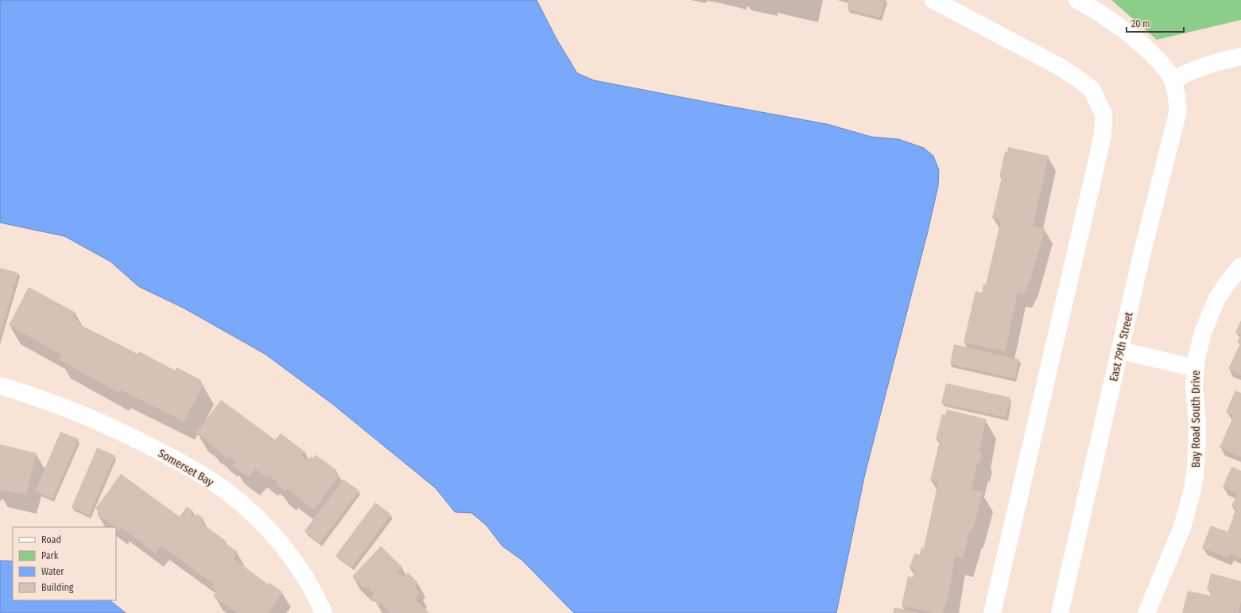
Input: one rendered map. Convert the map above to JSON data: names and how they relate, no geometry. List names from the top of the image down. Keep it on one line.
{"streets":{"street":["East 79th Street","Bay Road South Drive","Somerset Bay"]},"legend":["Road","Park","Water","Building"],"scale_bar":"20 m"}
